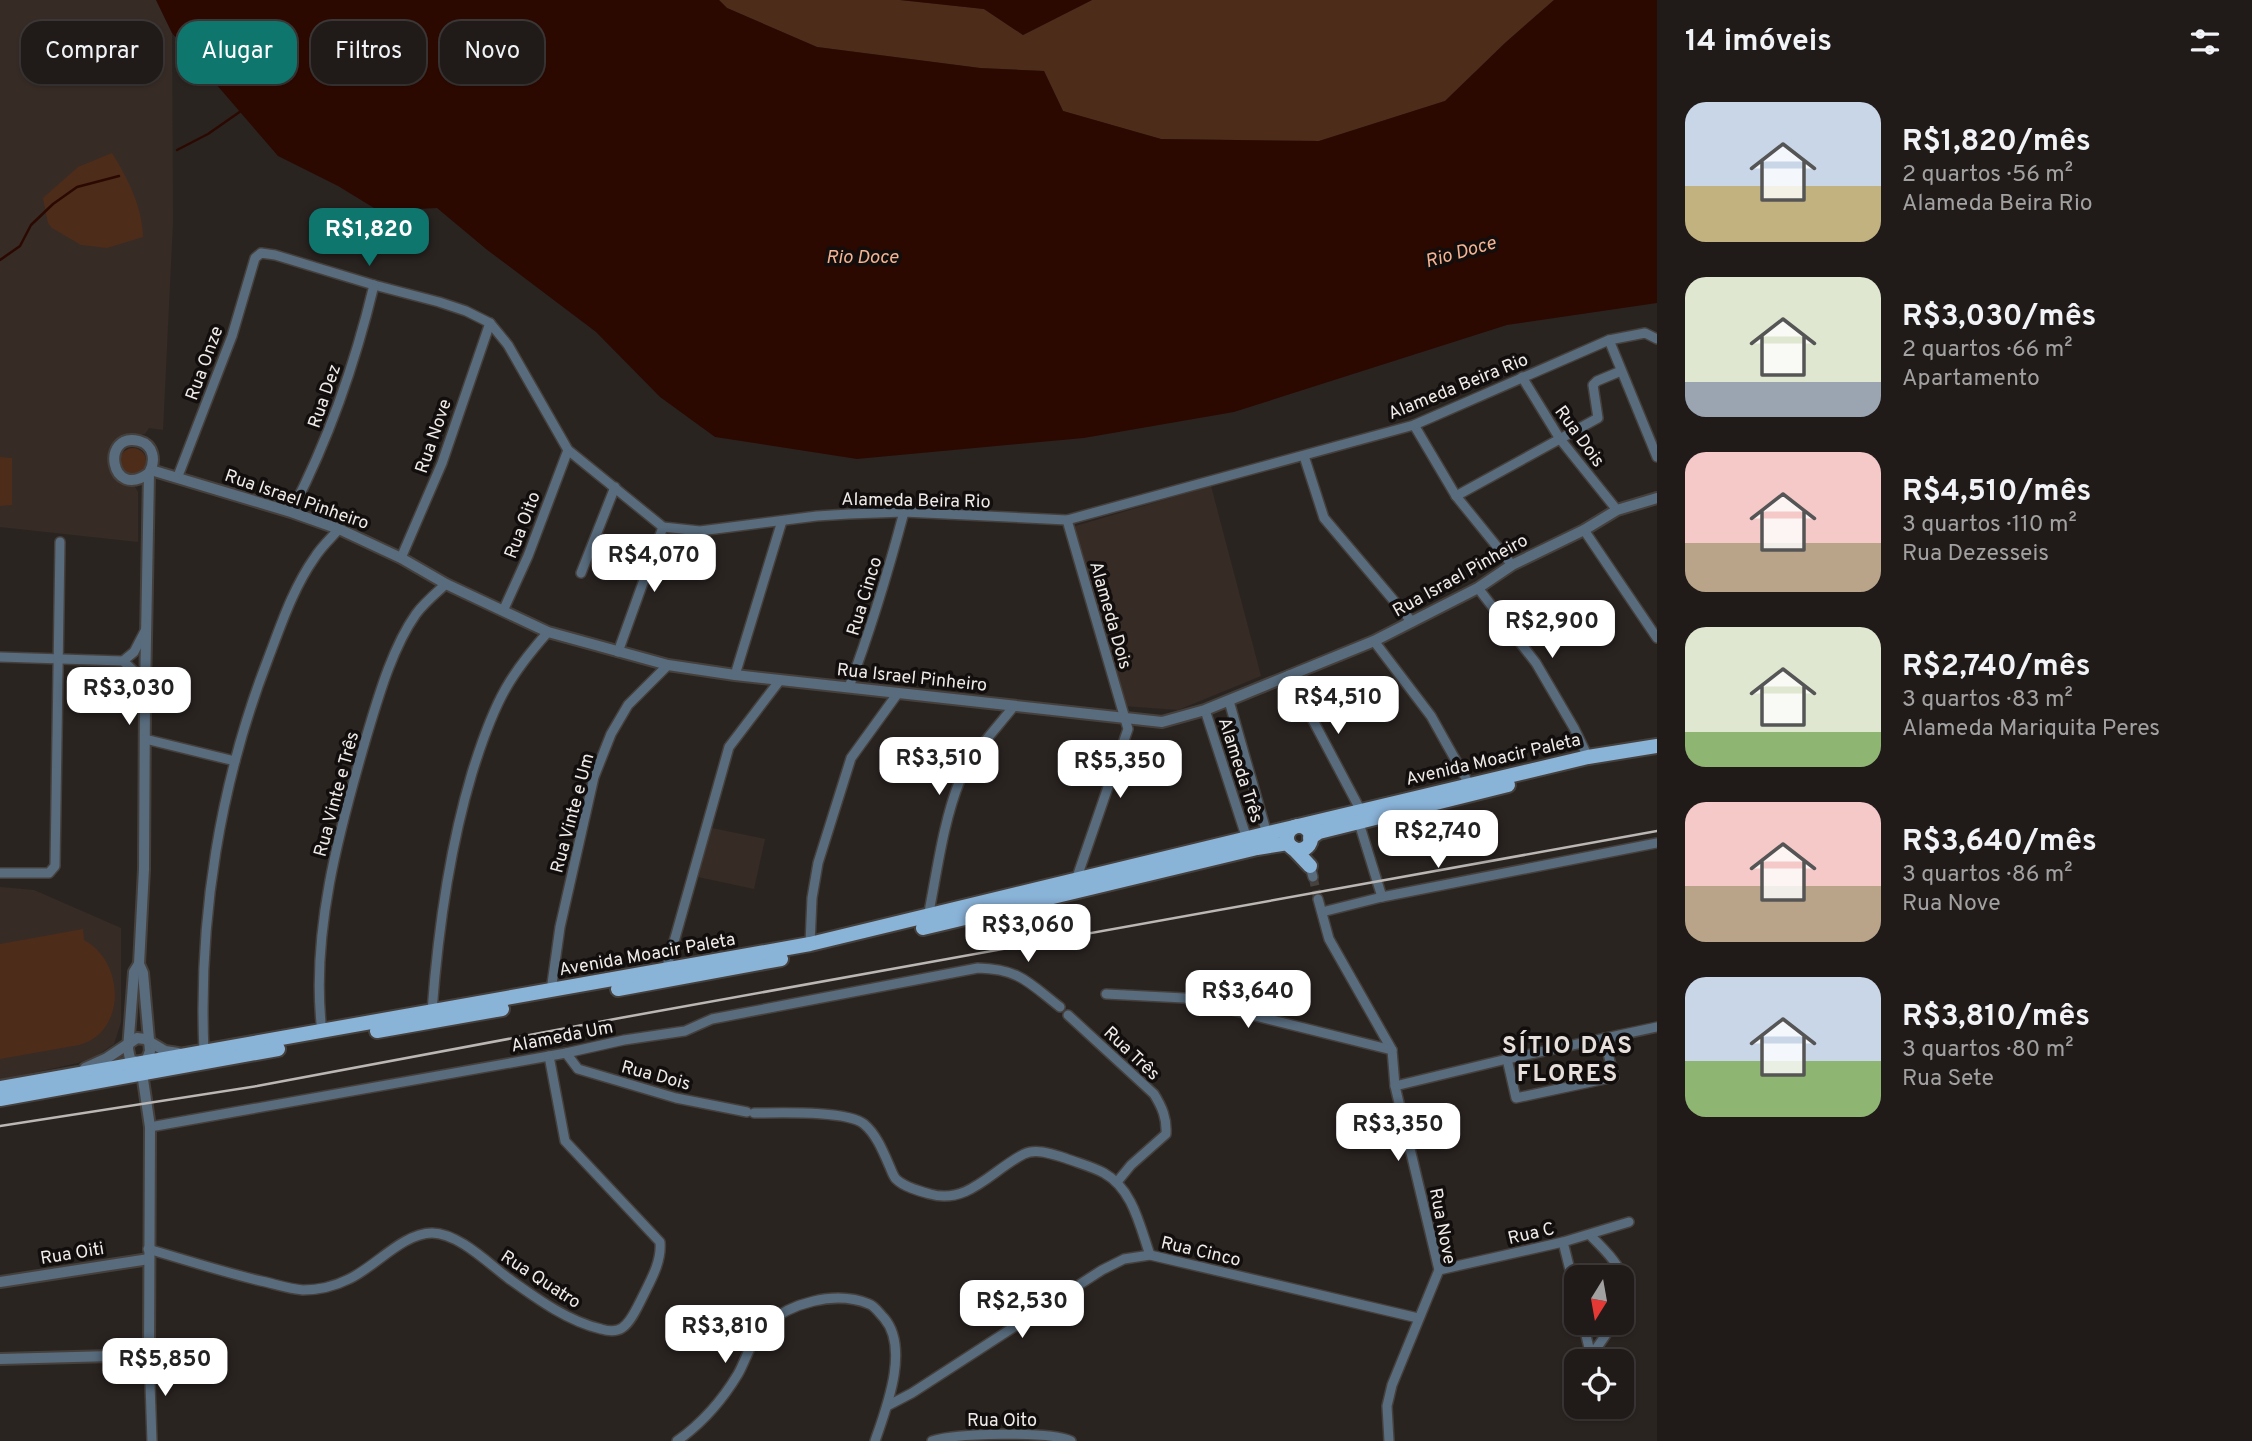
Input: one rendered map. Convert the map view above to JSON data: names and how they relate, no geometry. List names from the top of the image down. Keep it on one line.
{"streets":{"main road":["Avenida Moacir Paleta"],"street":["Rua Onze","Alameda Beira Rio","Rua Dez","Rua Nove","Rua Dois","Rua Israel Pinheiro","Rua Oito","Rua Cinco","Alameda Dois","Alameda Três","Rua Vinte e Três","Rua Vinte e Um","Alameda Um","Rua Três","Rua C","Rua Oiti","Rua Quatro"]},"crossings":[["Rua Onze","Rua Dez"],["Rua Onze","Rua Israel Pinheiro"],["Alameda Beira Rio","Rua Dois"],["Alameda Beira Rio","Rua Cinco"],["Alameda Beira Rio","Alameda Dois"],["Rua Dez","Rua Israel Pinheiro"],["Rua Nove","Rua Israel Pinheiro"],["Rua Nove","Rua Cinco"],["Rua Nove","Rua C"],["Rua Dois","Rua Israel Pinheiro"],["Rua Dois","Alameda Um"],["Rua Dois","Rua Três"],["Rua Israel Pinheiro","Rua Oito"],["Rua Israel Pinheiro","Rua Cinco"],["Rua Israel Pinheiro","Alameda Dois"],["Rua Israel Pinheiro","Alameda Três"],["Rua Israel Pinheiro","Rua Vinte e Três"],["Rua Israel Pinheiro","Rua Vinte e Um"],["Avenida Moacir Paleta","Alameda Três"],["Avenida Moacir Paleta","Rua Vinte e Três"],["Avenida Moacir Paleta","Rua Vinte e Um"],["Alameda Um","Rua Quatro"],["Rua Oiti","Rua Quatro"]],"districts":["SÍTIO DAS FLORES"],"water":["Rio Doce"],"north":"bottom","page":{"heading":"14 imóveis","chip":["Comprar","Alugar","Filtros","Novo"],"list":[{"name":"R$1,820/mês","note":"2 quartos · 56 m² · Alameda Beira Rio"},{"name":"R$3,030/mês","note":"2 quartos · 66 m² · Apartamento"},{"name":"R$4,510/mês","note":"3 quartos · 110 m² · Rua Dezesseis"},{"name":"R$2,740/mês","note":"3 quartos · 83 m² · Alameda Mariquita Peres"},{"name":"R$3,640/mês","note":"3 quartos · 86 m² · Rua Nove"},{"name":"R$3,810/mês","note":"3 quartos · 80 m² · Rua Sete"}],"price":["R$1,820","R$4,070","R$2,900","R$3,030","R$4,510","R$3,510","R$5,350","R$2,740","R$3,060","R$3,640","R$3,350","R$2,530","R$3,810","R$5,850"]}}
